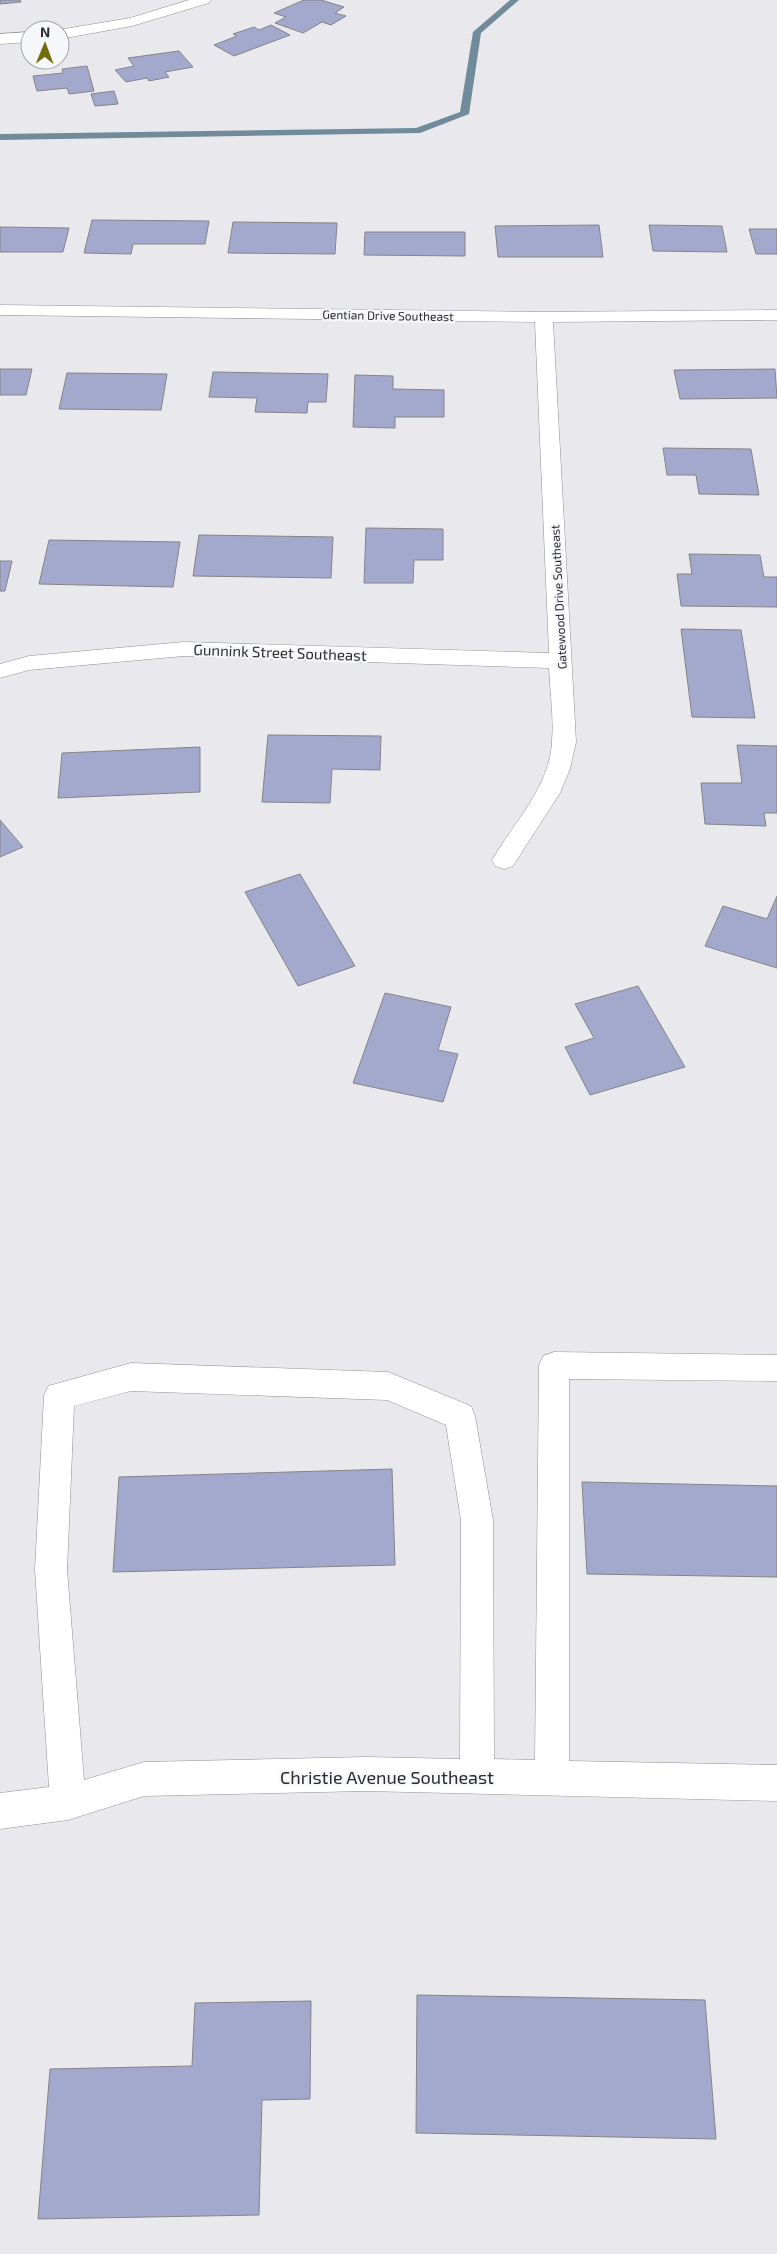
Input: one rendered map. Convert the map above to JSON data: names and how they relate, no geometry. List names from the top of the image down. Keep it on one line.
{"streets":{"street":["Gentian Drive Southeast","Gatewood Drive Southeast","Gunnink Street Southeast","Christie Avenue Southeast"]},"crossings":[["Gentian Drive Southeast","Gatewood Drive Southeast"],["Gatewood Drive Southeast","Gunnink Street Southeast"]],"north":"top"}
